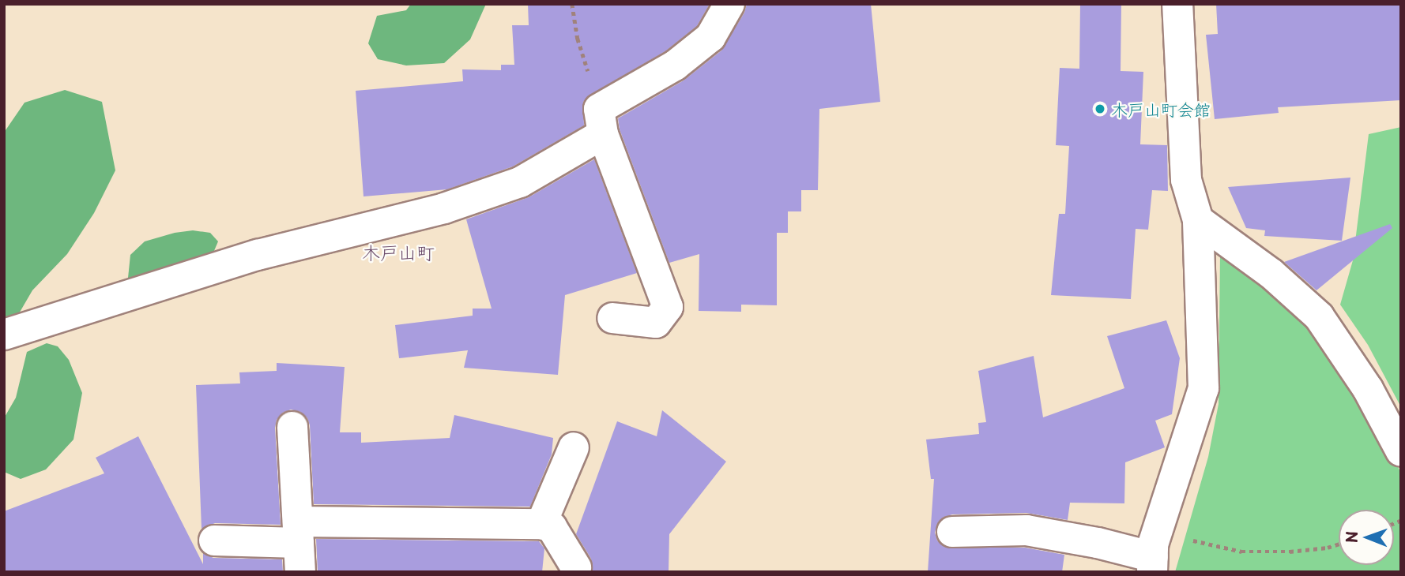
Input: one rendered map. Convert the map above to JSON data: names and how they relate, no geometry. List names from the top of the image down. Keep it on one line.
{"districts":["木戸山町"],"places":["木戸山町会館"],"north":"left"}
